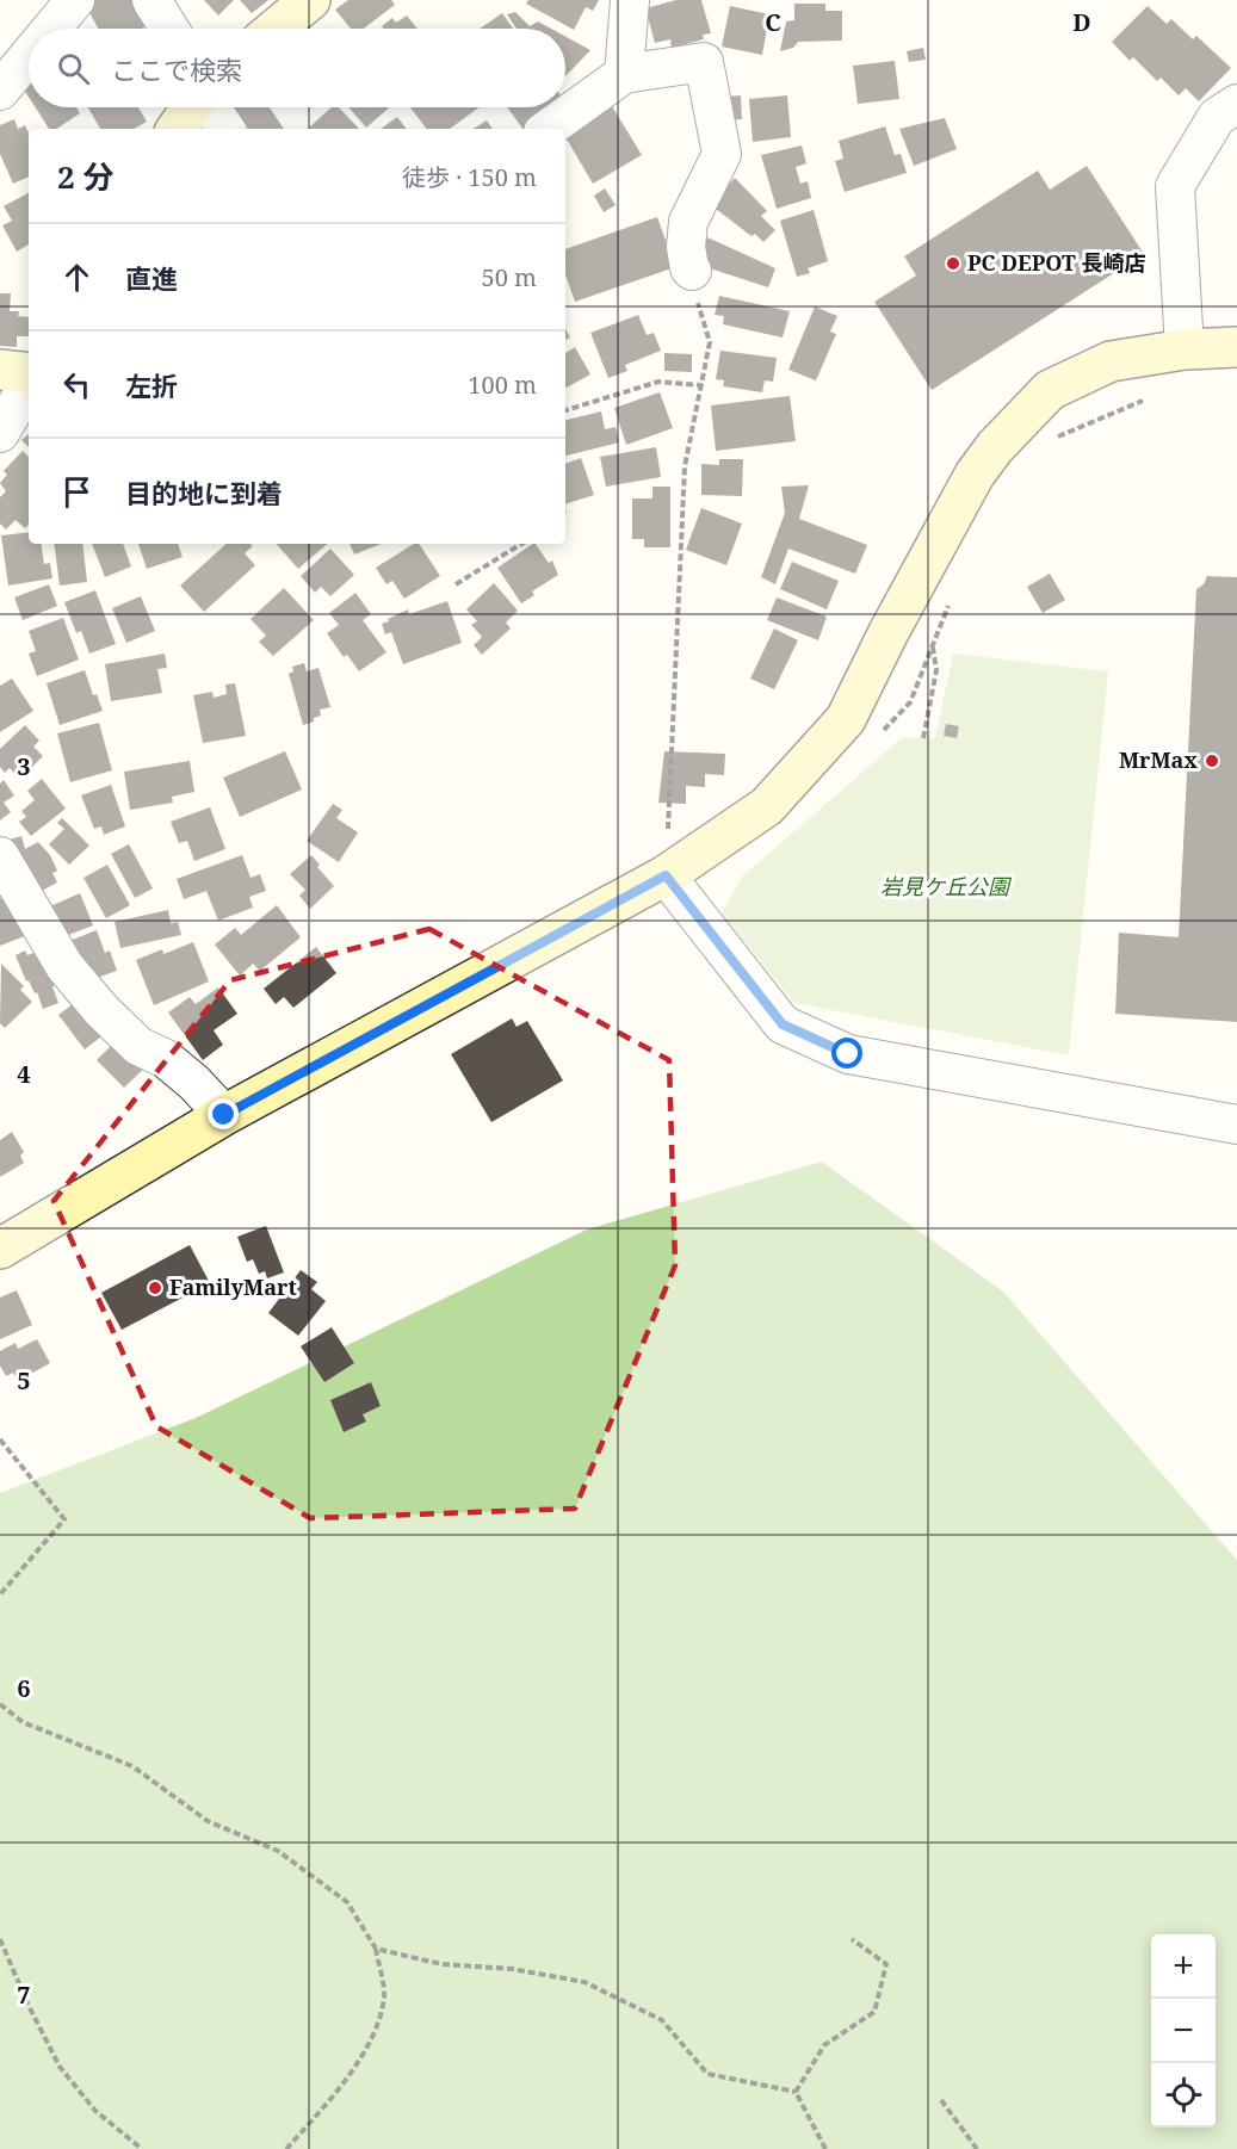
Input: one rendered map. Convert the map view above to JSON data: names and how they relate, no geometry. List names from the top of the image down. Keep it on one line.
{"parks":["岩見ケ丘公園"],"places":["PC DEPOT 長崎店","MrMax","FamilyMart"],"page":{"search":"ここで検索","heading":["2 分","徒歩 · 150 m"],"list":[["直進","50 m"],["左折","100 m"],"目的地に到着"],"map_buttons":["+","−"]},"grid":{"columns":["C","D"],"rows":["3","4","5","6","7"]}}
